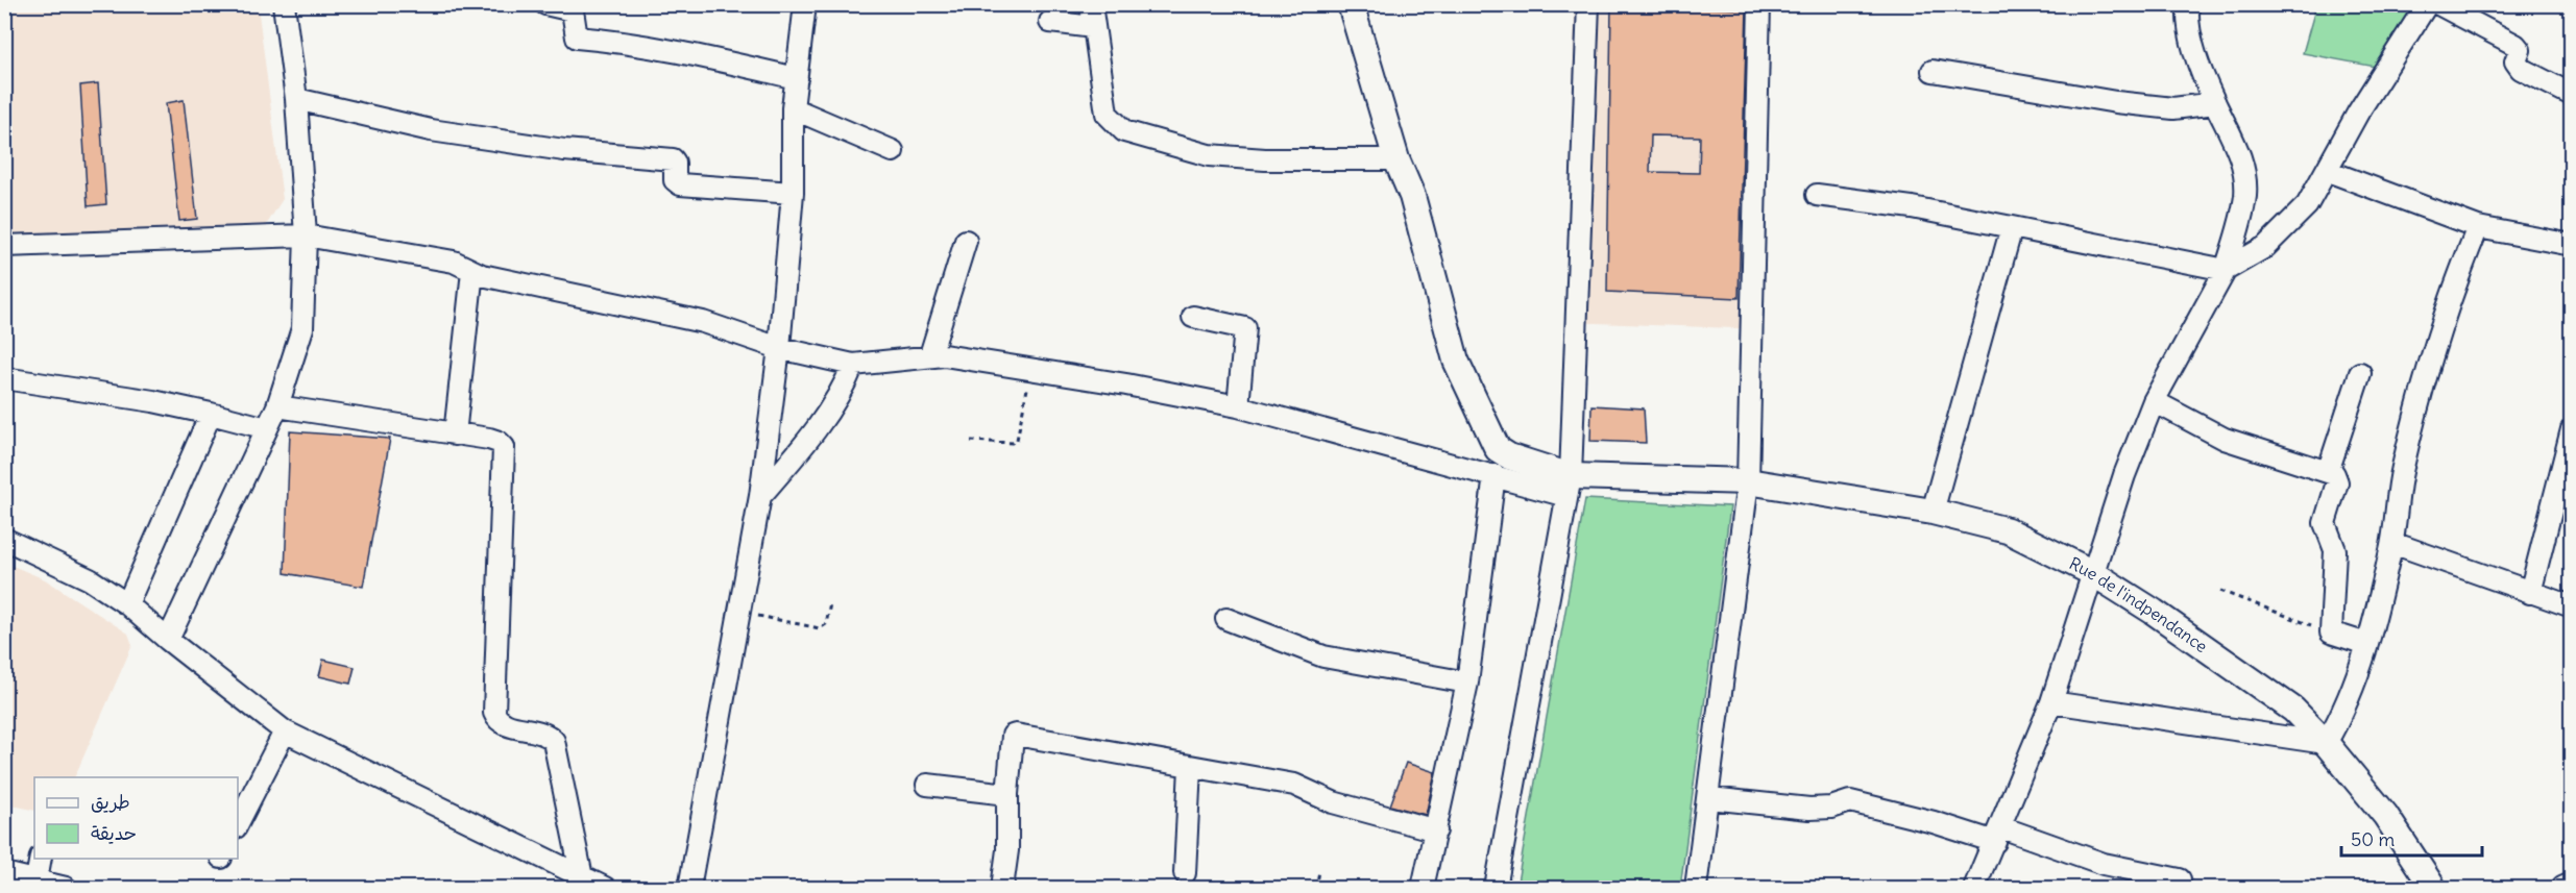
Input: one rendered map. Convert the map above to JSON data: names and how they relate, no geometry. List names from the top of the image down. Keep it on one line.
{"streets":{"street":["Rue de l'indpendance"]},"legend":["طريق","حديقة"],"scale_bar":"50 m"}
